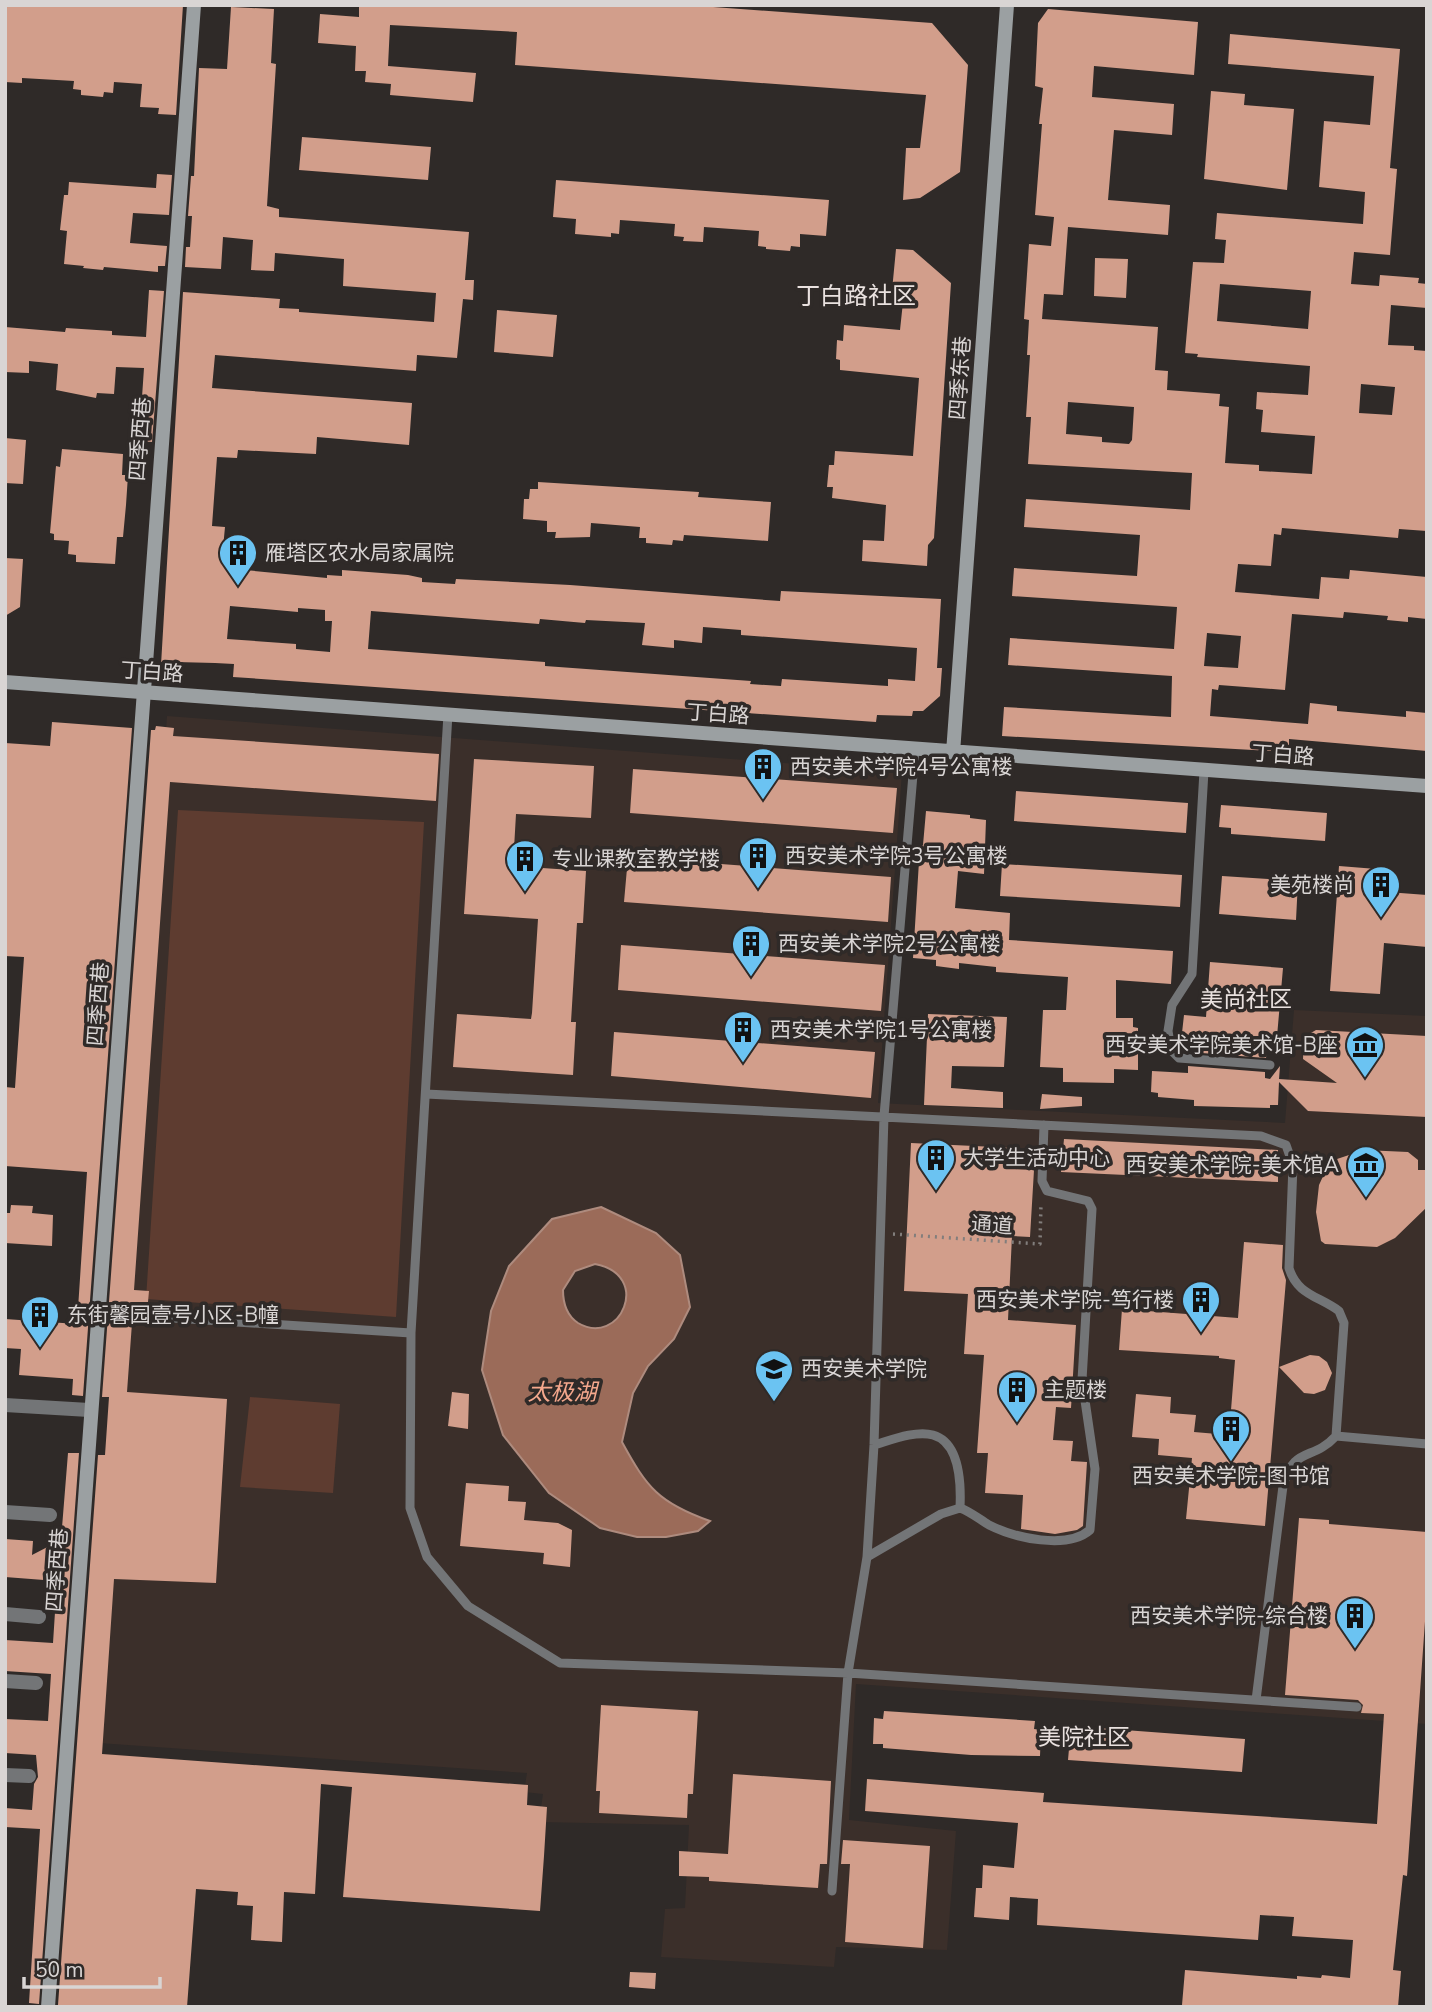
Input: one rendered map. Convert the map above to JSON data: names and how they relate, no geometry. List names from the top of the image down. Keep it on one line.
{"streets":{"street":["四季东巷","四季西巷","丁白路"],"path":["通道"]},"crossings":[["四季东巷","丁白路"],["四季西巷","丁白路"]],"districts":["丁白路社区","美尚社区","美院社区"],"water":["太极湖"],"places":{"building":["雁塔区农水局家属院","西安美术学院4号公寓楼","西安美术学院3号公寓楼","专业课教室教学楼","美苑楼尚","西安美术学院2号公寓楼","西安美术学院1号公寓楼","大学生活动中心","西安美术学院-笃行楼","东街馨园壹号小区-B幢","主题楼","西安美术学院-图书馆","西安美术学院-综合楼"],"museum":["西安美术学院美术馆-B座","西安美术学院-美术馆A"],"school or university":["西安美术学院"]},"scale_bar":"50 m"}
